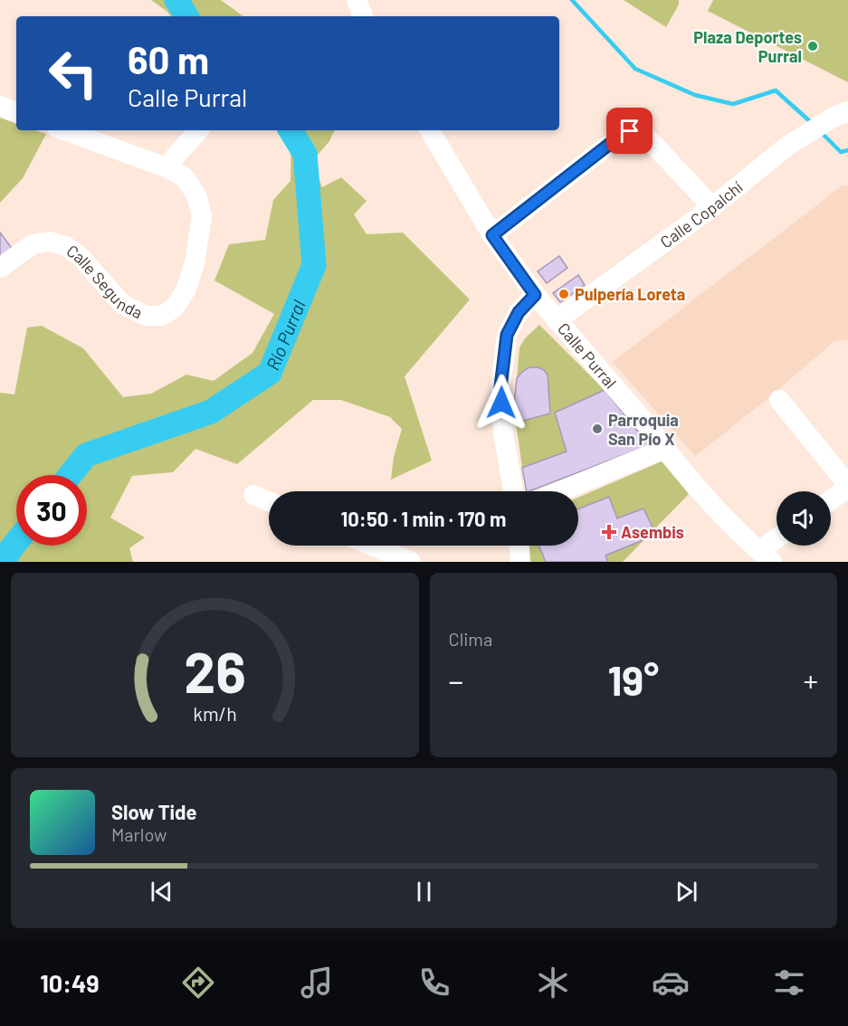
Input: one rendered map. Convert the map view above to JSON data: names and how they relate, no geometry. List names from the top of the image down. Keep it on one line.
{"streets":{"street":["Calle Copalchí","Calle Segunda","Calle Purral"]},"crossings":[["Calle Copalchí","Calle Purral"]],"water":["Río Purral"],"places":{"other":["Plaza Deportes Purral","Pulpería Loreta","Parroquia San Pío X"],"health":["Asembis"]},"page":{"turn":["60 m","Calle Purral"],"limit":"30","trip":"10:50 · 1 min · 170 m","tile":"Clima","heat":["−","19°","+"],"song":["Slow Tide","Marlow"],"tabs":"10:49","gauge":["26","km/h"]}}
